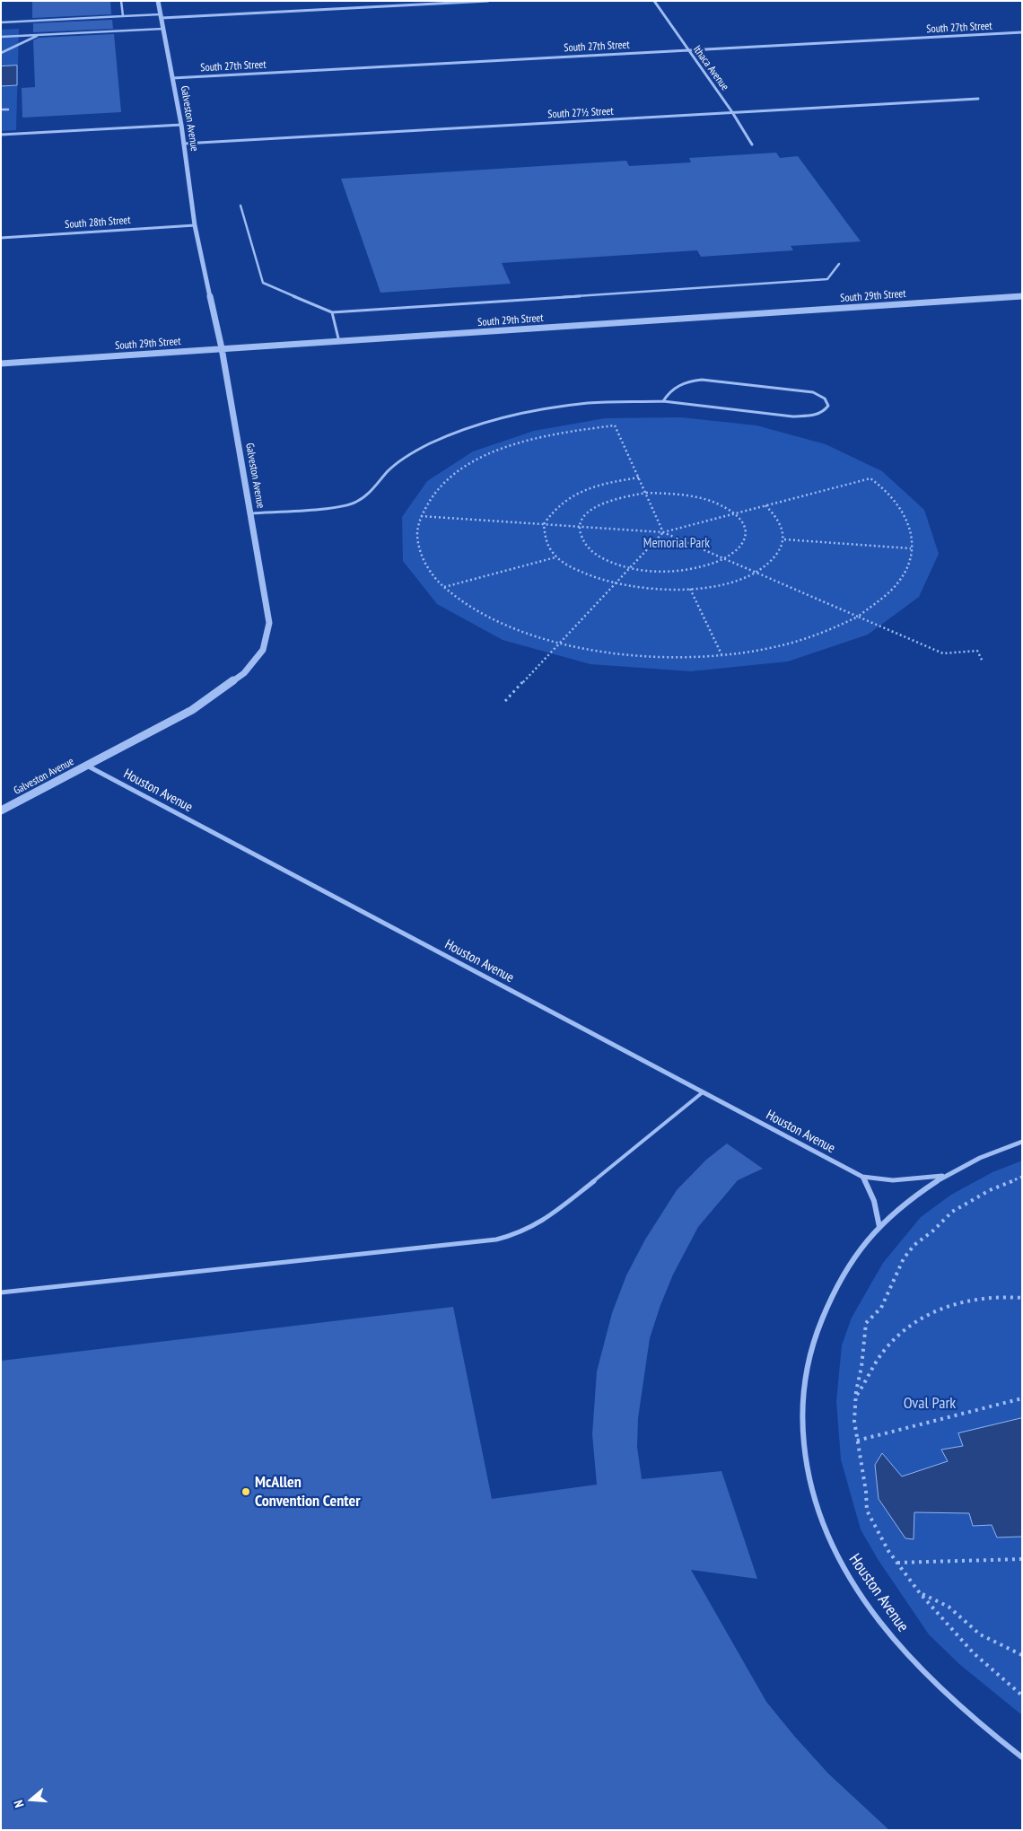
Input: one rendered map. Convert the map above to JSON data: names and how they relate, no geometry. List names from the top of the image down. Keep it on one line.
{"streets":{"street":["South 27th Street","Ithaca Avenue","South 27½ Street","Galveston Avenue","South 28th Street","South 29th Street","Houston Avenue"]},"crossings":[["South 27th Street","Ithaca Avenue"],["South 27th Street","Galveston Avenue"],["Ithaca Avenue","South 27½ Street"],["South 27½ Street","Galveston Avenue"],["Galveston Avenue","South 28th Street"],["Galveston Avenue","South 29th Street"],["Galveston Avenue","Houston Avenue"]],"parks":["Memorial Park","Oval Park"],"places":["McAllen Convention Center"],"north":"left"}
